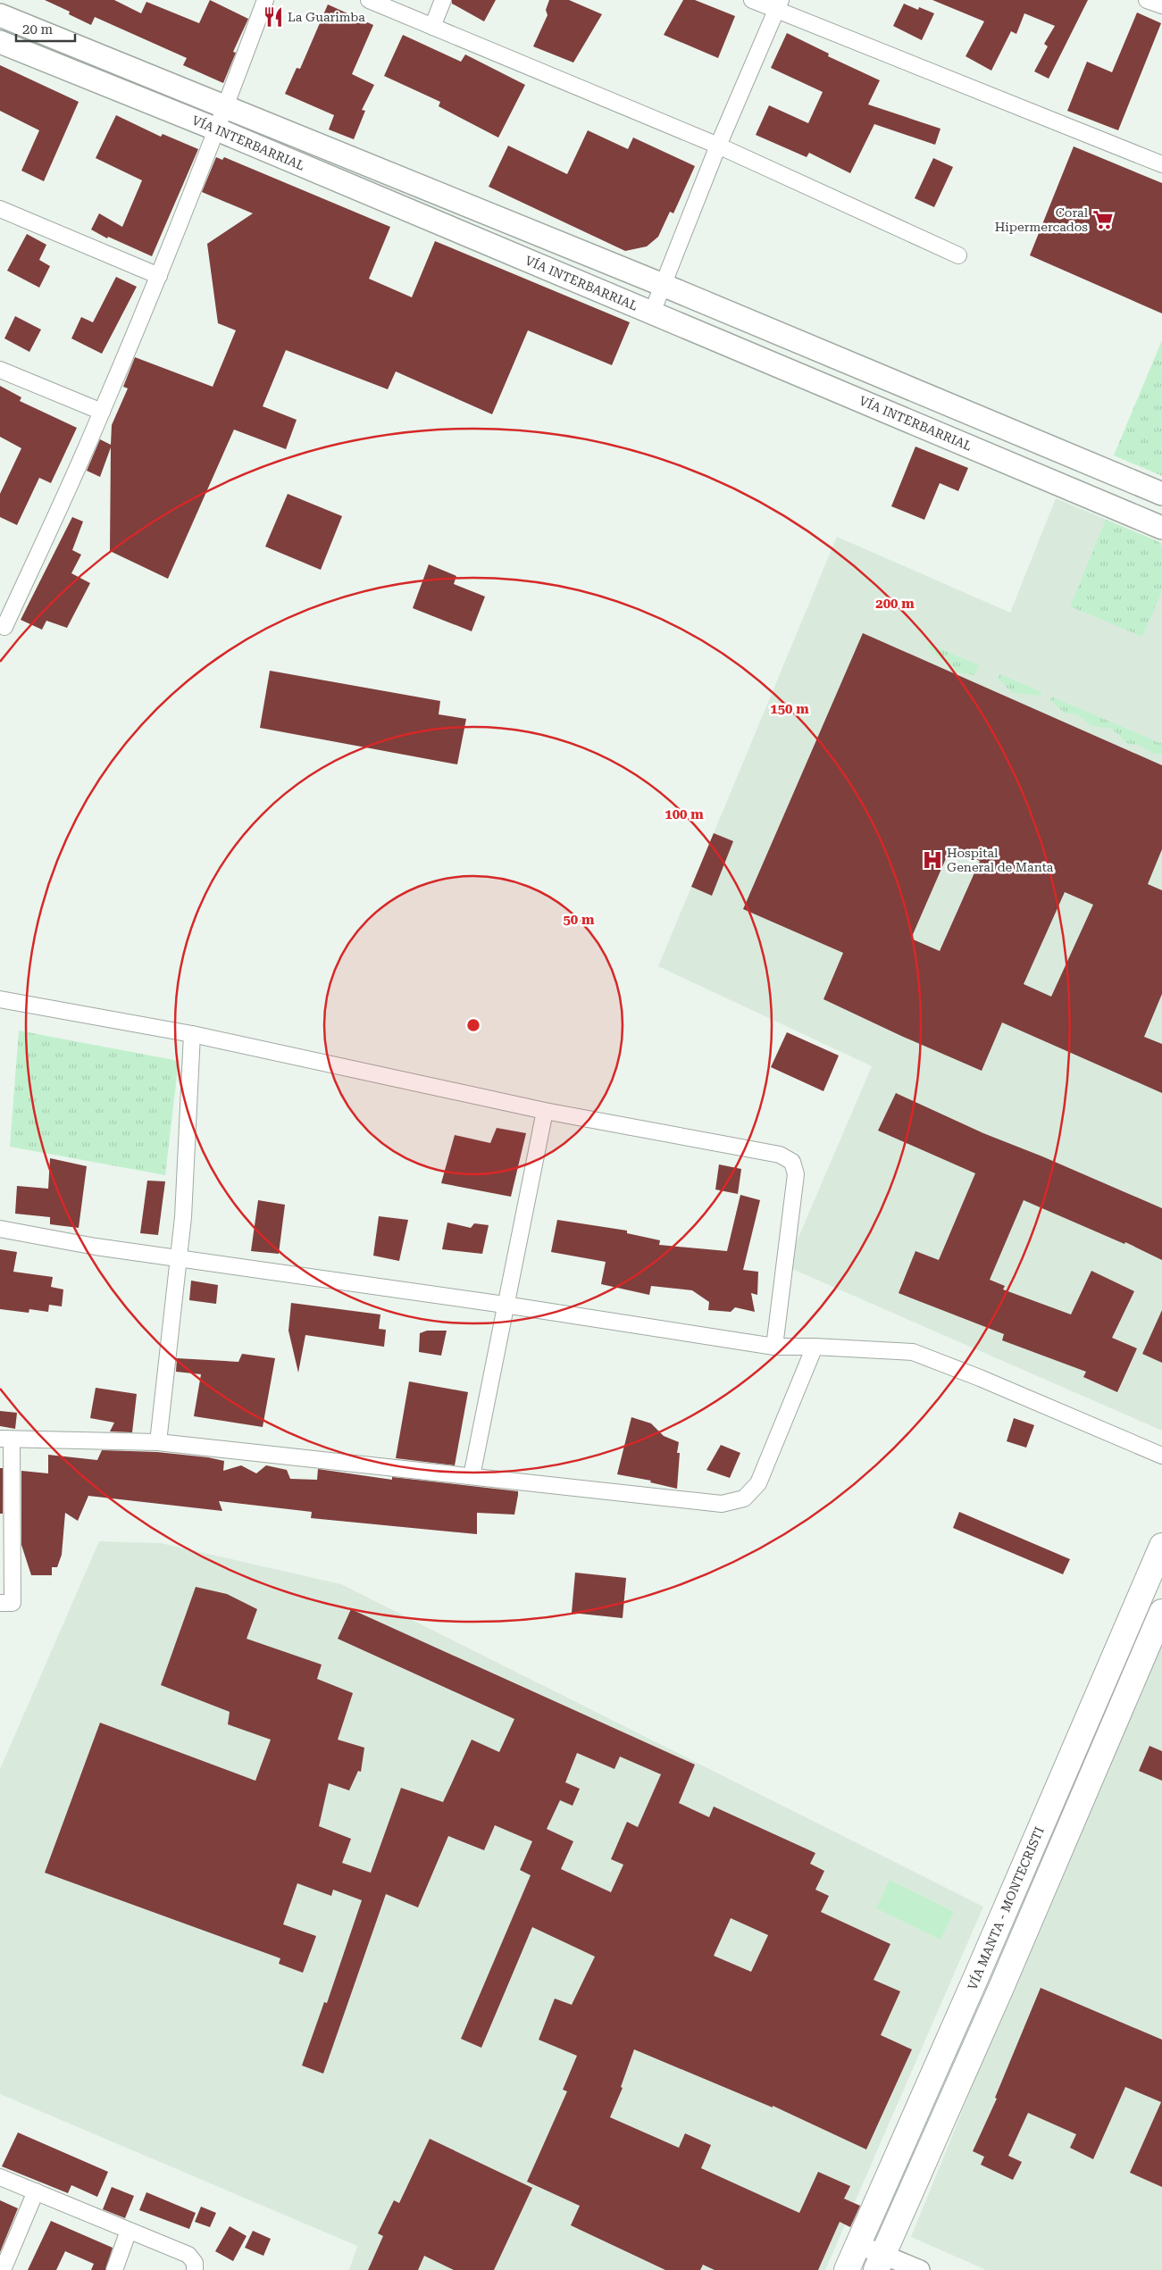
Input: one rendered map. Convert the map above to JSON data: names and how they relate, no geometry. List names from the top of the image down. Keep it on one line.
{"streets":{"main road":["VÍA INTERBARRIAL","VÍA MANTA - MONTECRISTI"]},"places":{"restaurant":["La Guarimba"],"supermarket":["Coral Hipermercados"],"hospital":["Hospital General de Manta"]},"scale_bar":"20 m","rings":["200 m","150 m","100 m","50 m"]}
